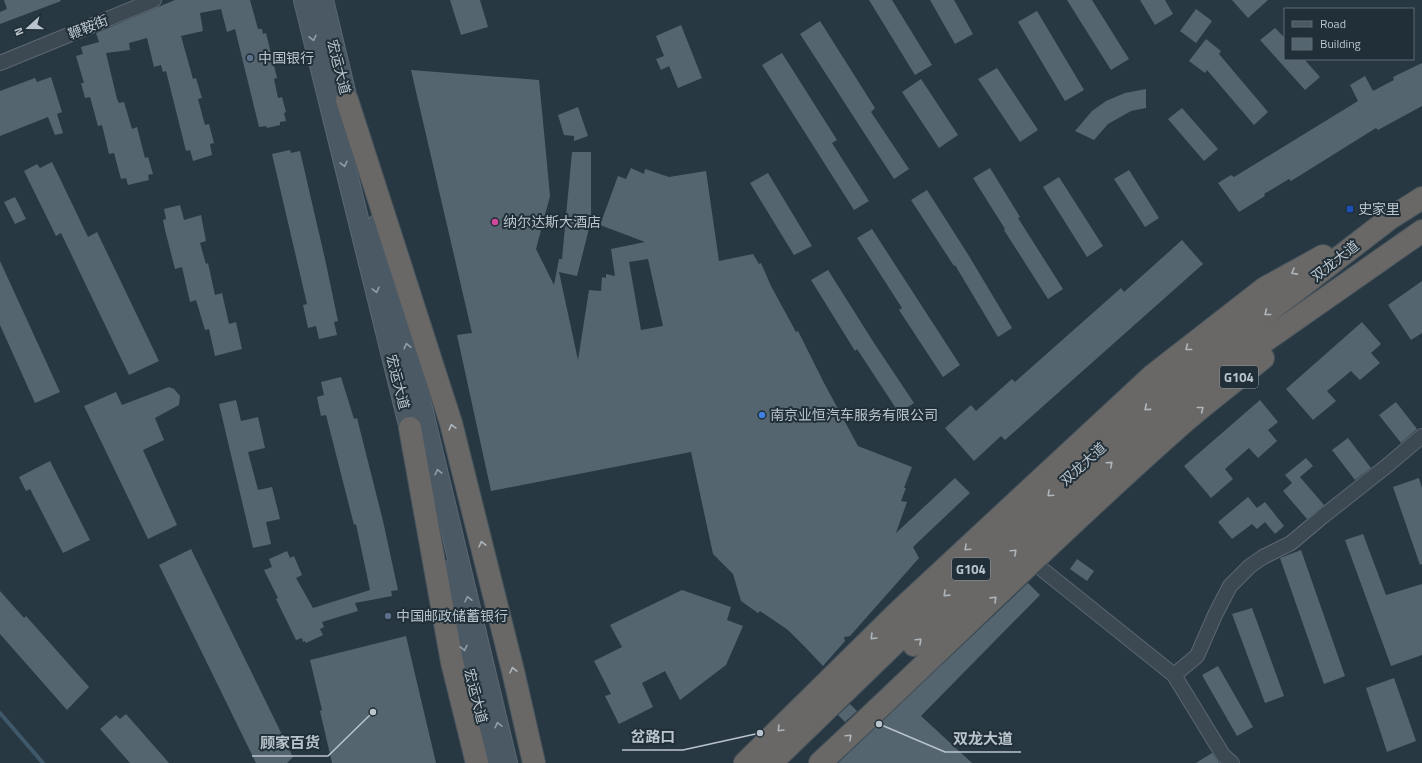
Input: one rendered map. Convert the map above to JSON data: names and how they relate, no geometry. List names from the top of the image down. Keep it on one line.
{"streets":{"highway":["双龙大道","G104"],"main road":["宏运大道"],"street":["鞭鞍街"]},"crossings":[["双龙大道","G104"]],"places":{"other":["中国银行","纳尔达斯大酒店","南京业恒汽车服务有限公司","中国邮政储蓄银行","顾家百货","双龙大道","岔路口"],"transit":["史家里"]},"legend":["Road","Building"],"north":"left"}
